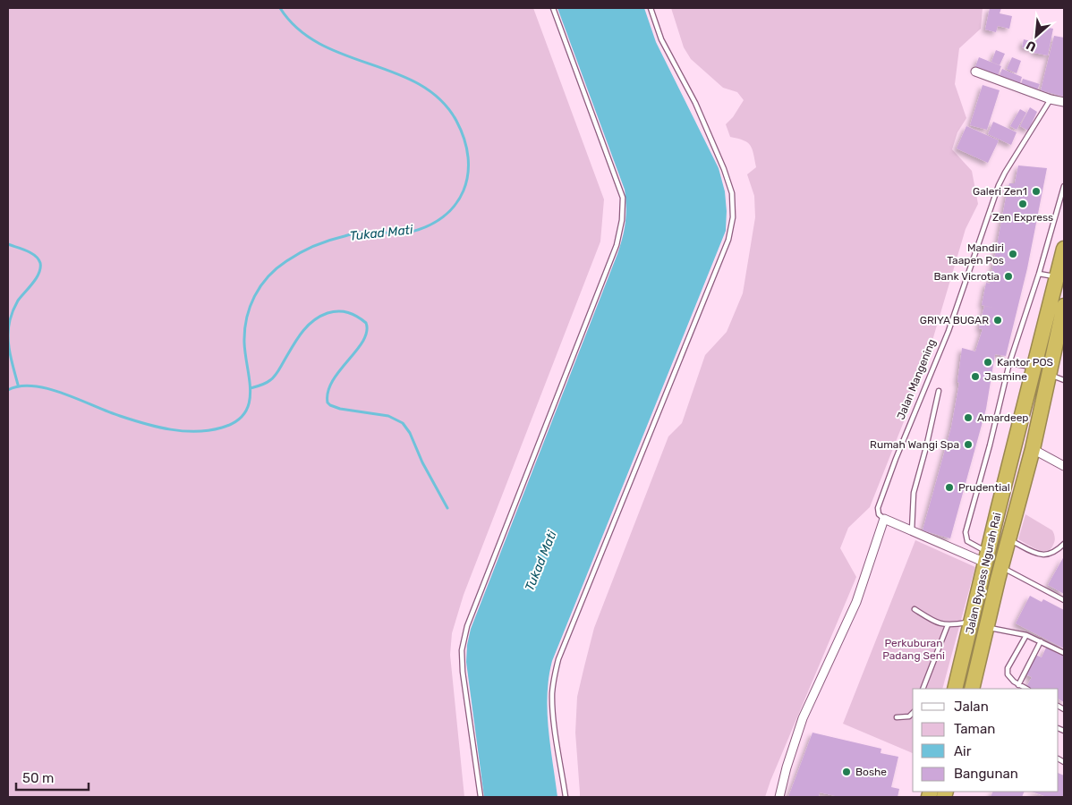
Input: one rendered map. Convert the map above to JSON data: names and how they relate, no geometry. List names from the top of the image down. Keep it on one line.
{"streets":{"highway":["Jalan Bypass Ngurah Rai"],"lane":["Jalan Mangening"]},"water":["Tukad Mati"],"parks":["Perkuburan Padang Seni"],"places":["Galeri Zen1","Zen Express","Mandiri Taapen Pos","Bank Vicrotia","GRIYA BUGAR","Kantor POS","Jasmine","Amardeep","Rumah Wangi Spa","Prudential","Boshe"],"legend":["Jalan","Taman","Air","Bangunan"],"scale_bar":"50 m","north":"bottom left"}
